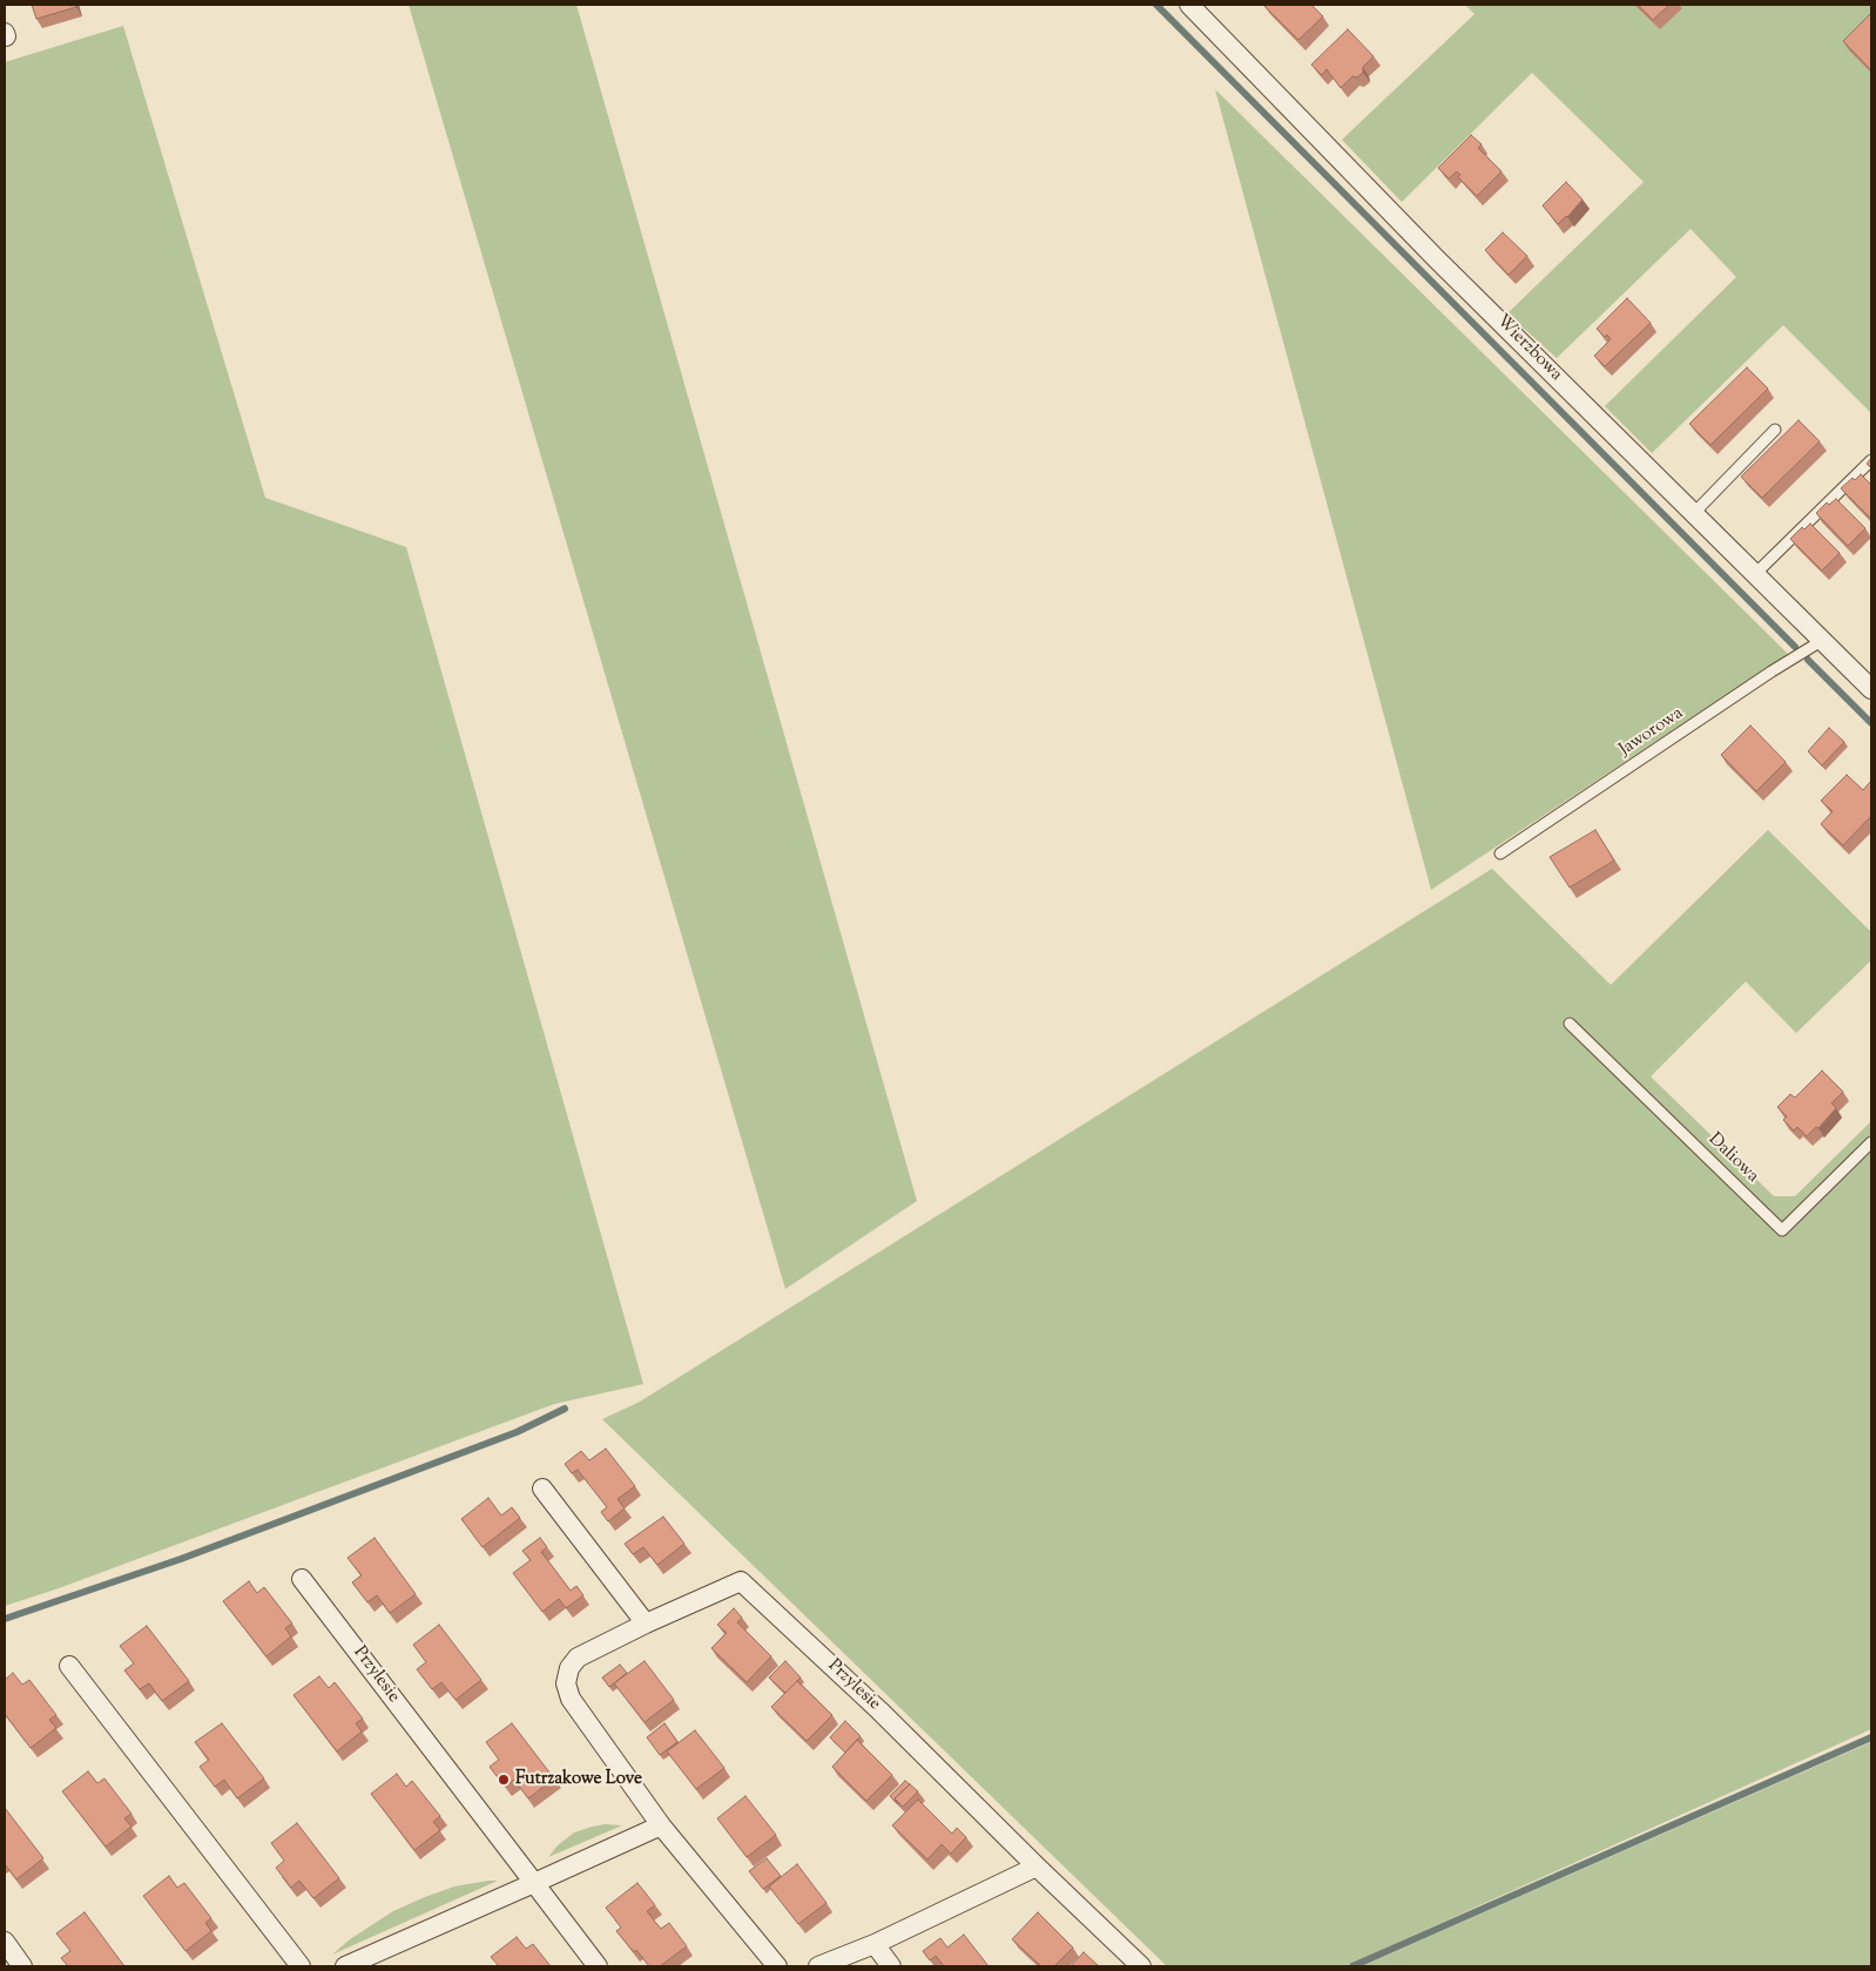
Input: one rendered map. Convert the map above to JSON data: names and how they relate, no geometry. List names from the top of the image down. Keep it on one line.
{"streets":{"street":["Wierzbowa","Przylesie"],"lane":["Jaworowa","Daliowa"]},"crossings":[["Wierzbowa","Jaworowa"]],"places":["Futrzakowe Love"]}
